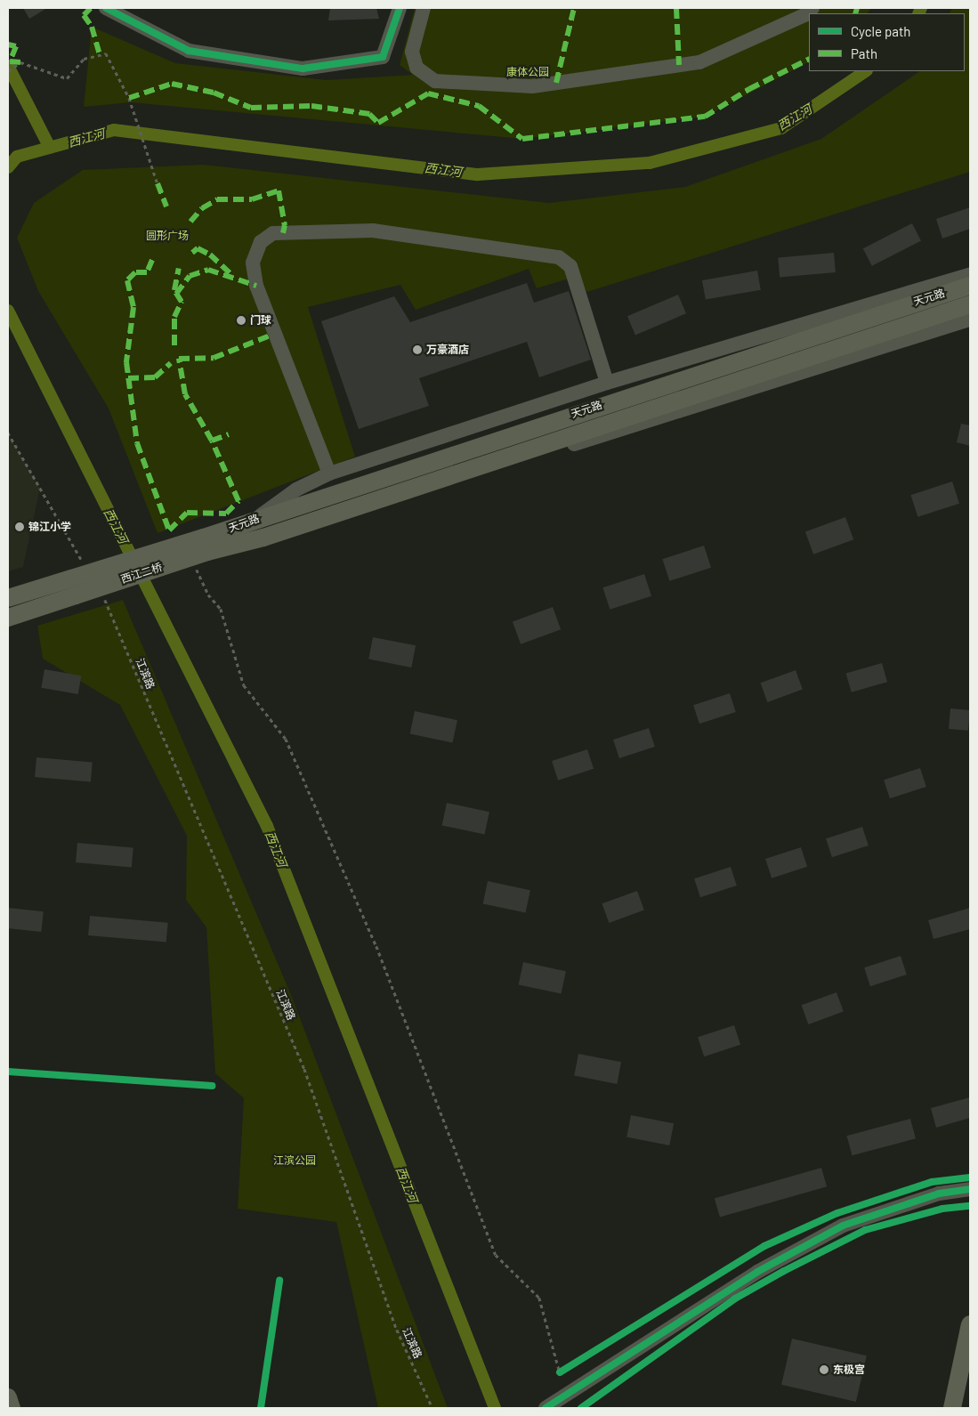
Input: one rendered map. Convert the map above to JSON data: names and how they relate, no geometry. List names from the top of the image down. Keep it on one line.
{"streets":{"main road":["天元路","西江二桥"],"path":["江滨路"]},"crossings":[["天元路","西江二桥"]],"water":["西江河"],"parks":["康体公园","圆形广场","江滨公园"],"places":["门球","万豪酒店","锦江小学","东极宫"],"legend":["Cycle path","Path"]}
